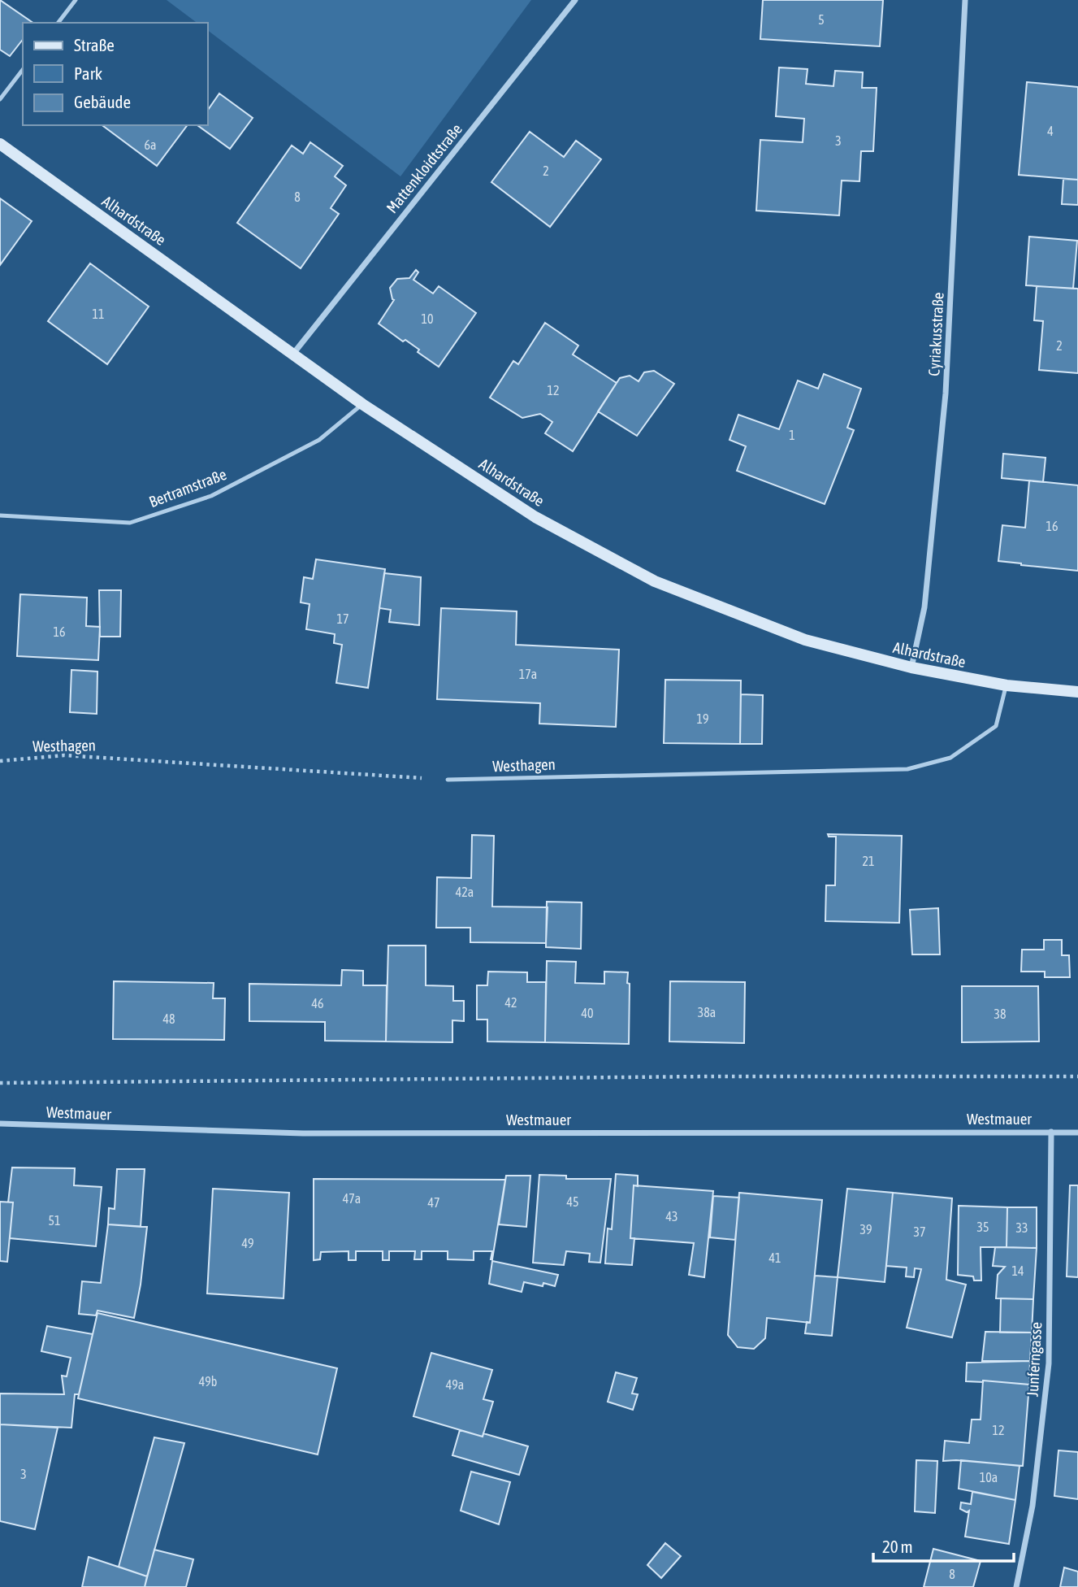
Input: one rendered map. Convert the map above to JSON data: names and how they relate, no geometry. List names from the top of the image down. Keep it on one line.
{"streets":{"main road":["Alhardstraße"],"street":["Mattenkloidtstraße","Cyriakusstraße","Westmauer","Junferngasse"],"lane":["Bertramstraße","Westhagen"]},"crossings":[["Mattenkloidtstraße","Alhardstraße"],["Alhardstraße","Cyriakusstraße"],["Alhardstraße","Bertramstraße"],["Alhardstraße","Westhagen"],["Westmauer","Junferngasse"]],"house_numbers":["5","4","3","6a","2","8","11","10","2","12","1","16","17","16","17a","19","21","42a","42","46","38a","40","38","48","47a","45","47","43","51","35","33","39","37","49","41","14","49b","49a","12","3","10a","8"],"legend":["Straße","Park","Gebäude"],"scale_bar":"20 m"}
